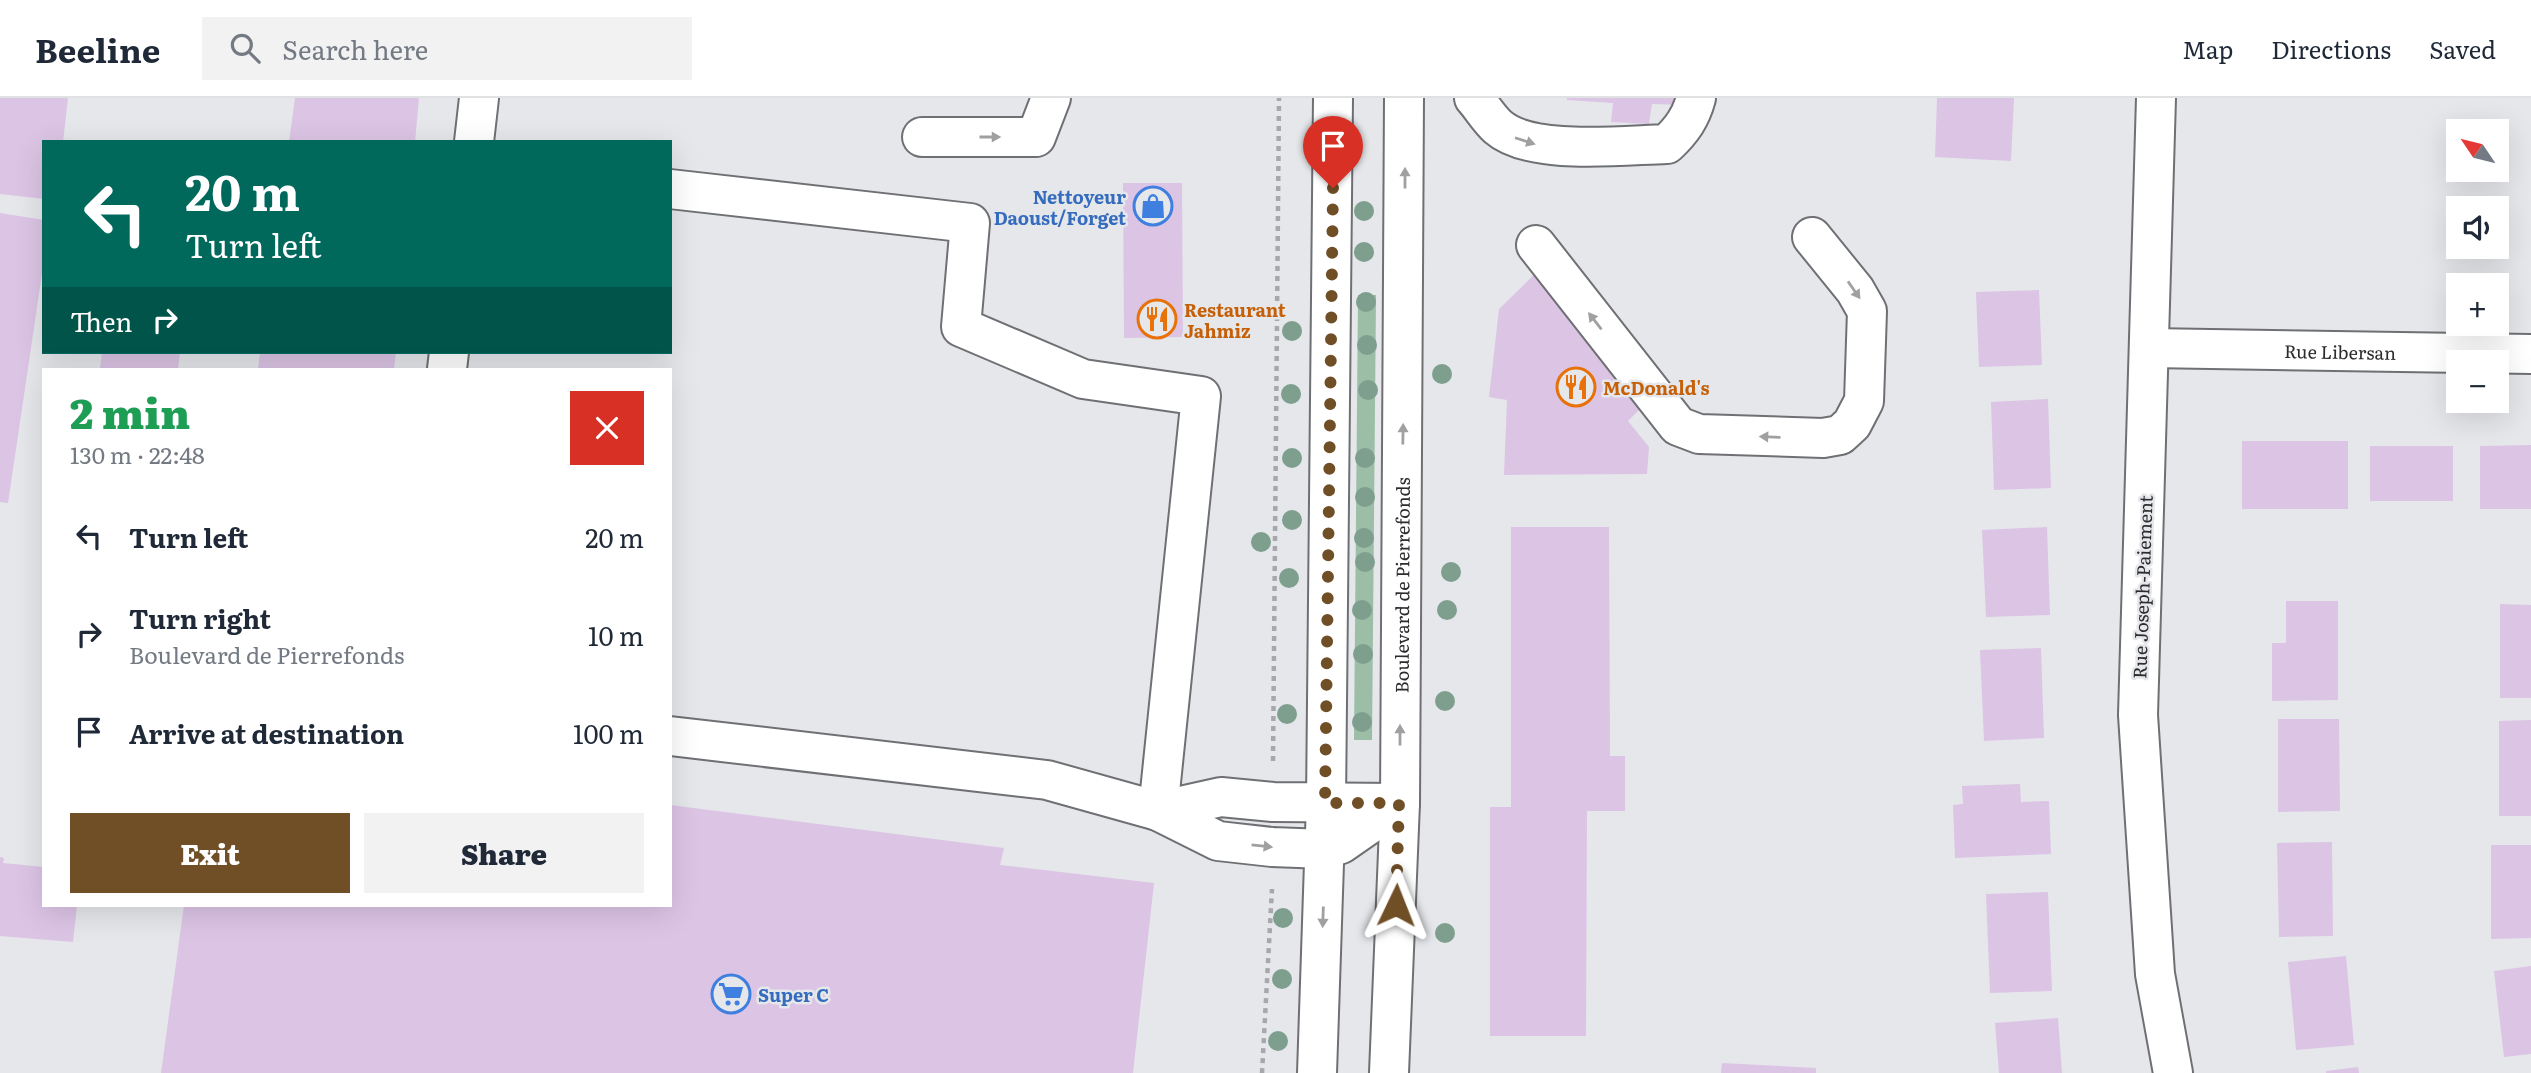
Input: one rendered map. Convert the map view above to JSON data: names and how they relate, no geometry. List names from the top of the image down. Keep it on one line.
{"streets":{"main road":["Rue Libersan","Boulevard de Pierrefonds","Rue Joseph-Paiement"]},"crossings":[["Rue Libersan","Rue Joseph-Paiement"]],"places":{"shop":["Nettoyeur Daoust/Forget"],"restaurant":["Restaurant Jahmiz","McDonald's"],"supermarket":["Super C"]},"north":"top left","page":{"header":"Beeline","search":"Search here","nav":["Map","Directions","Saved"],"map_buttons":["+","−"],"turn":["20 m","Turn left"],"then":"Then","heading":["2 min","130 m · 22:48"],"list":[{"name":"Turn left","value":"20 m"},{"name":"Turn right","note":"Boulevard de Pierrefonds","value":"10 m"},{"name":"Arrive at destination","value":"100 m"}],"buttons":["Exit","Share"]}}
